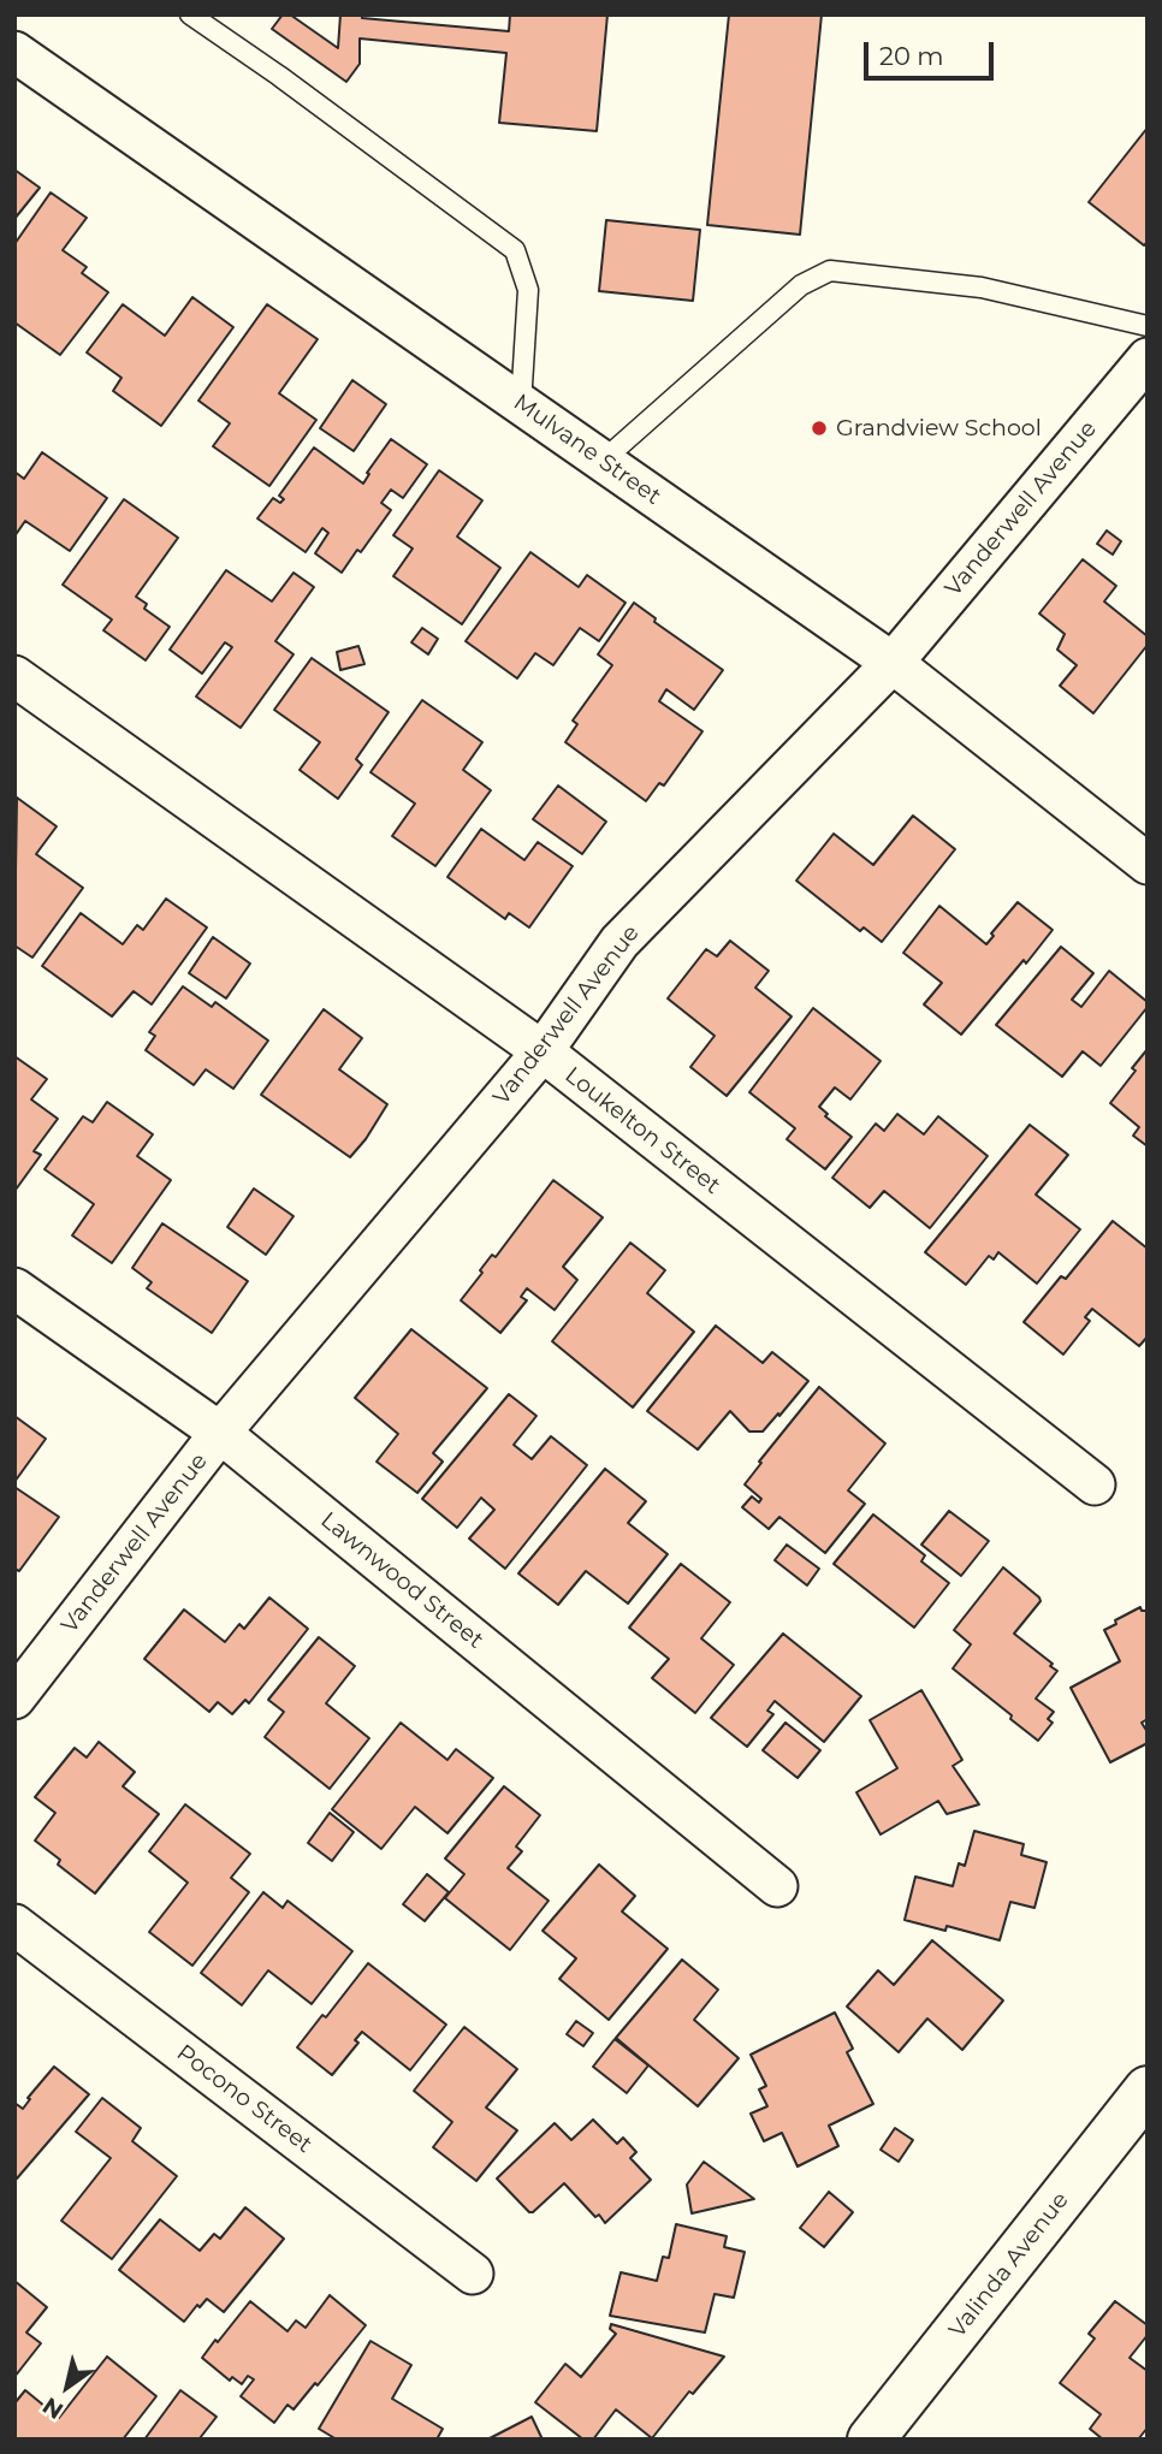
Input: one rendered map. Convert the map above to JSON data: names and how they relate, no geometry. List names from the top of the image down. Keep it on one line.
{"streets":{"main road":["Valinda Avenue"],"street":["Mulvane Street","Vanderwell Avenue","Loukelton Street","Lawnwood Street","Pocono Street"]},"crossings":[["Mulvane Street","Vanderwell Avenue"],["Vanderwell Avenue","Loukelton Street"],["Vanderwell Avenue","Lawnwood Street"]],"places":["Grandview School"],"scale_bar":"20 m","north":"bottom left"}
